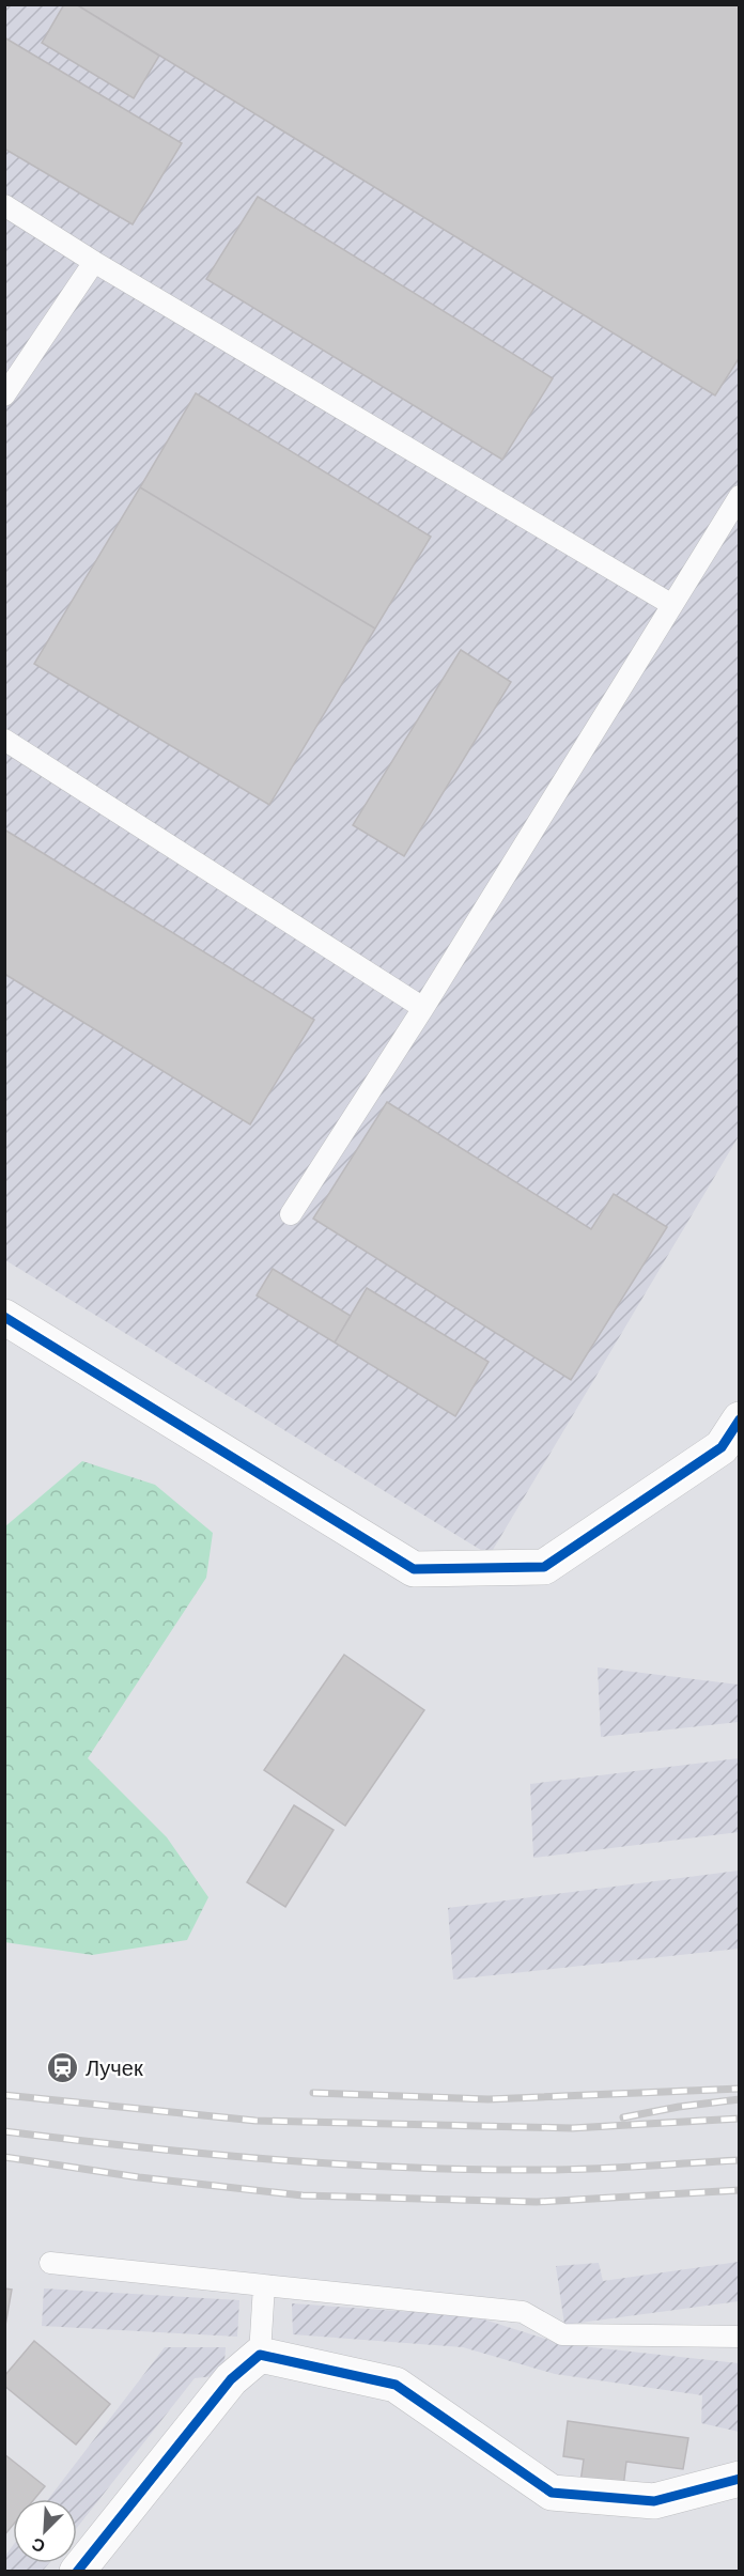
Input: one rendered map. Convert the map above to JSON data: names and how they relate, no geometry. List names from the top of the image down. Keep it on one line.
{"places":{"station":["Лучек"]},"north":"bottom left"}
